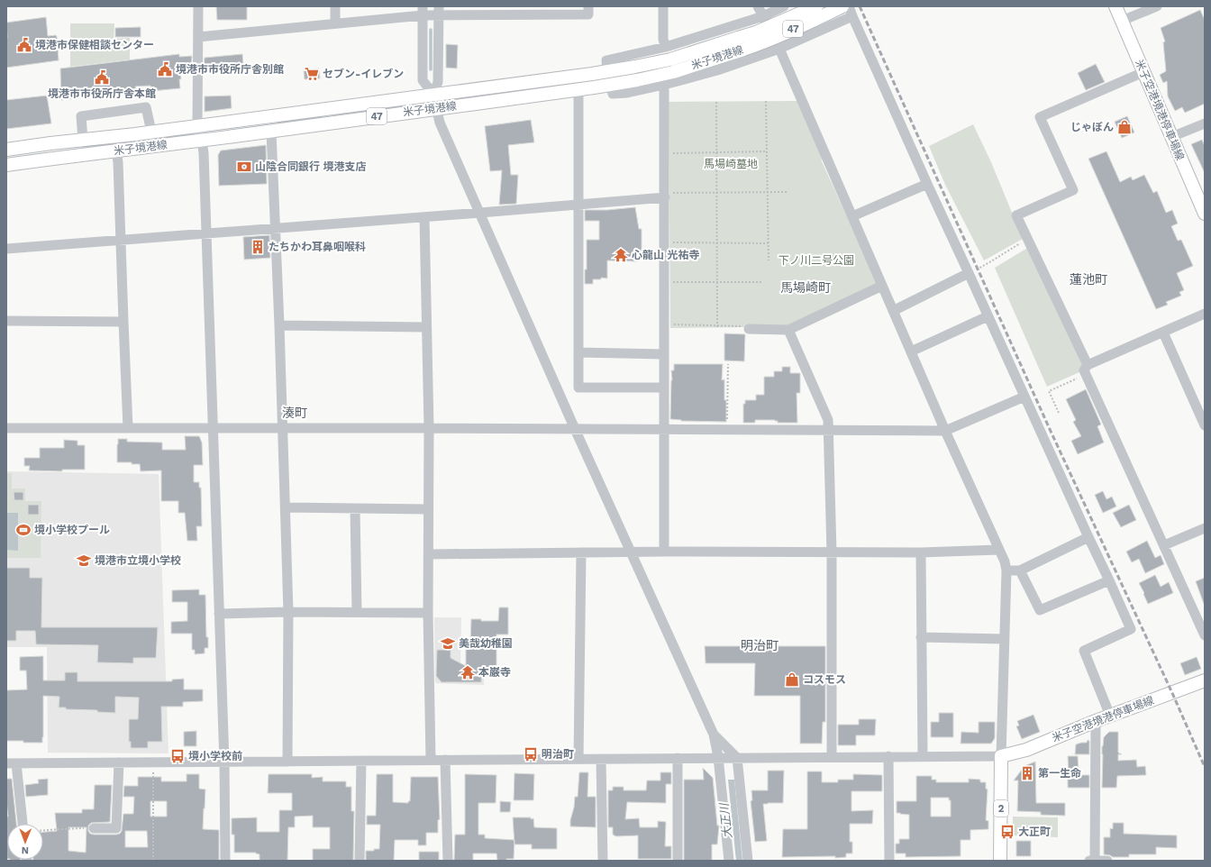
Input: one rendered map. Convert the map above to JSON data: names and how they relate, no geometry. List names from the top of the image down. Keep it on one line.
{"streets":{"main road":["47","米子境港線","米子空港境港停車場線","2"]},"crossings":[["米子空港境港停車場線","2"]],"districts":["蓮池町","馬場崎町","湊町","明治町"],"water":["大正川"],"parks":["馬場崎墓地","下ノ川二号公園"],"places":{"public building":["境港市保健相談センター","境港市市役所庁舎別館","境港市市役所庁舎本館"],"supermarket":["セブン-イレブン"],"shop":["じゃぼん","コスモス"],"bank":["山陰合同銀行 境港支店"],"building":["たちかわ耳鼻咽喉科","第一生命"],"temple":["心龍山 光祐寺","本巌寺"],"sports":["境小学校プール"],"school or university":["境港市立境小学校","美哉幼稚園"],"bus stop":["明治町","境小学校前","大正町"]},"north":"bottom"}
